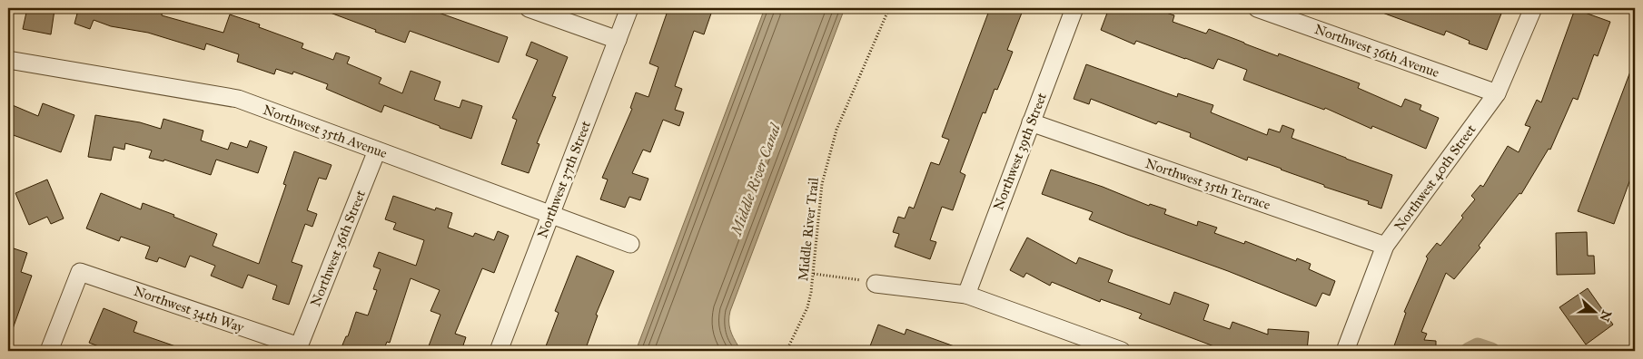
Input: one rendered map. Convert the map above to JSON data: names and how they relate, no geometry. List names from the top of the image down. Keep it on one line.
{"streets":{"street":["Northwest 36th Avenue","Northwest 35th Avenue","Northwest 39th Street","Northwest 40th Street","Northwest 37th Street","Northwest 35th Terrace","Northwest 36th Street","Northwest 34th Way"],"path":["Middle River Trail"]},"crossings":[["Northwest 36th Avenue","Northwest 40th Street"],["Northwest 35th Avenue","Northwest 37th Street"],["Northwest 35th Avenue","Northwest 36th Street"],["Northwest 39th Street","Northwest 35th Terrace"],["Northwest 40th Street","Northwest 35th Terrace"],["Northwest 36th Street","Northwest 34th Way"]],"water":["Middle River Canal"],"north":"right"}
